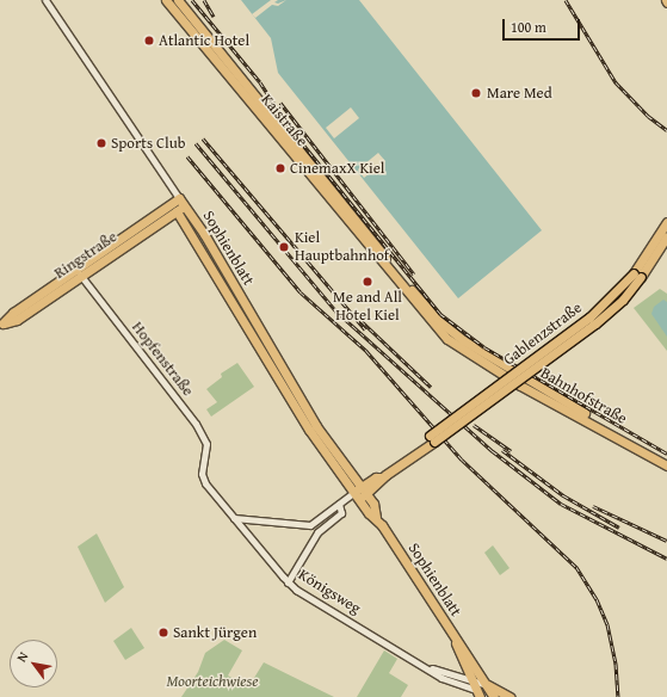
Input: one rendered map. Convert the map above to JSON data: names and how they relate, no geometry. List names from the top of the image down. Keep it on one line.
{"streets":{"main road":["Kaistraße","Sophienblatt","Ringstraße","Gablenzstraße","Bahnhofstraße"],"street":["Hopfenstraße","Königsweg"]},"crossings":[["Kaistraße","Bahnhofstraße"],["Sophienblatt","Ringstraße"],["Sophienblatt","Gablenzstraße"],["Sophienblatt","Königsweg"],["Ringstraße","Hopfenstraße"],["Hopfenstraße","Königsweg"]],"parks":["Moorteichwiese"],"places":["Atlantic Hotel","Mare Med","Sports Club","CinemaxX Kiel","Kiel Hauptbahnhof","Me and All Hotel Kiel","Sankt Jürgen"],"scale_bar":"100 m","north":"top left"}
